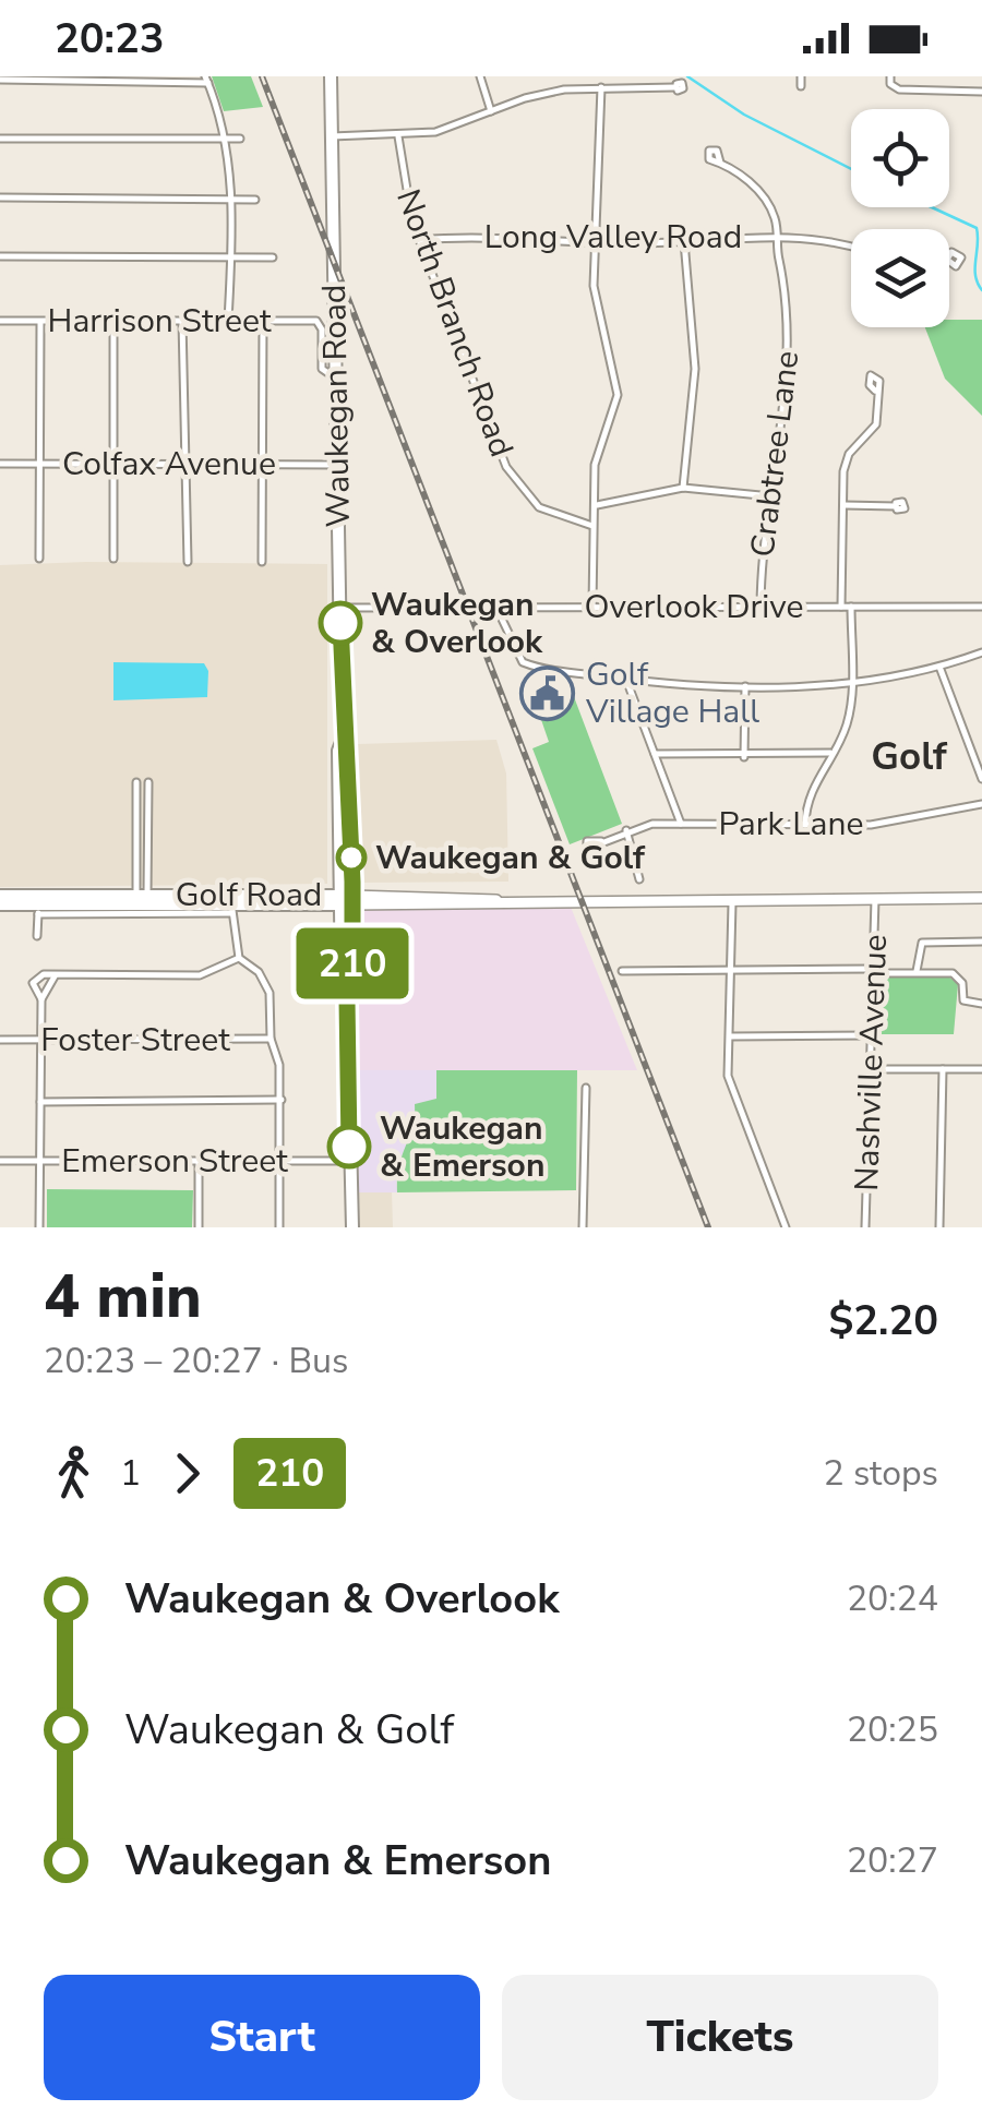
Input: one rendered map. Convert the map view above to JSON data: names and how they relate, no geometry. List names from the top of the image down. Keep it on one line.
{"streets":{"main road":["Waukegan Road","Golf Road"],"street":["Long Valley Road","Harrison Street","North Branch Road","Crabtree Lane","Colfax Avenue","Overlook Drive","Park Lane","Foster Street","Nashville Avenue","Emerson Street"]},"crossings":[["Long Valley Road","North Branch Road"],["Long Valley Road","Crabtree Lane"],["Harrison Street","Waukegan Road"],["Waukegan Road","Colfax Avenue"],["Waukegan Road","Overlook Drive"],["Waukegan Road","Golf Road"],["Waukegan Road","Emerson Street"],["Crabtree Lane","Overlook Drive"],["Golf Road","Nashville Avenue"]],"districts":["Golf"],"places":{"other":["Waukegan & Overlook","Waukegan & Golf","Waukegan & Emerson"],"public building":["Golf Village Hall"]},"lines":["bus line 210"],"page":{"status":"20:23","on_map":"210","heading":["4 min","20:23 – 20:27 · Bus","$2.20"],"legs":["1","210","2 stops"],"list":[{"name":"Waukegan & Overlook","value":"20:24"},{"name":"Waukegan & Golf","value":"20:25"},{"name":"Waukegan & Emerson","value":"20:27"}],"buttons":["Start","Tickets"]}}
